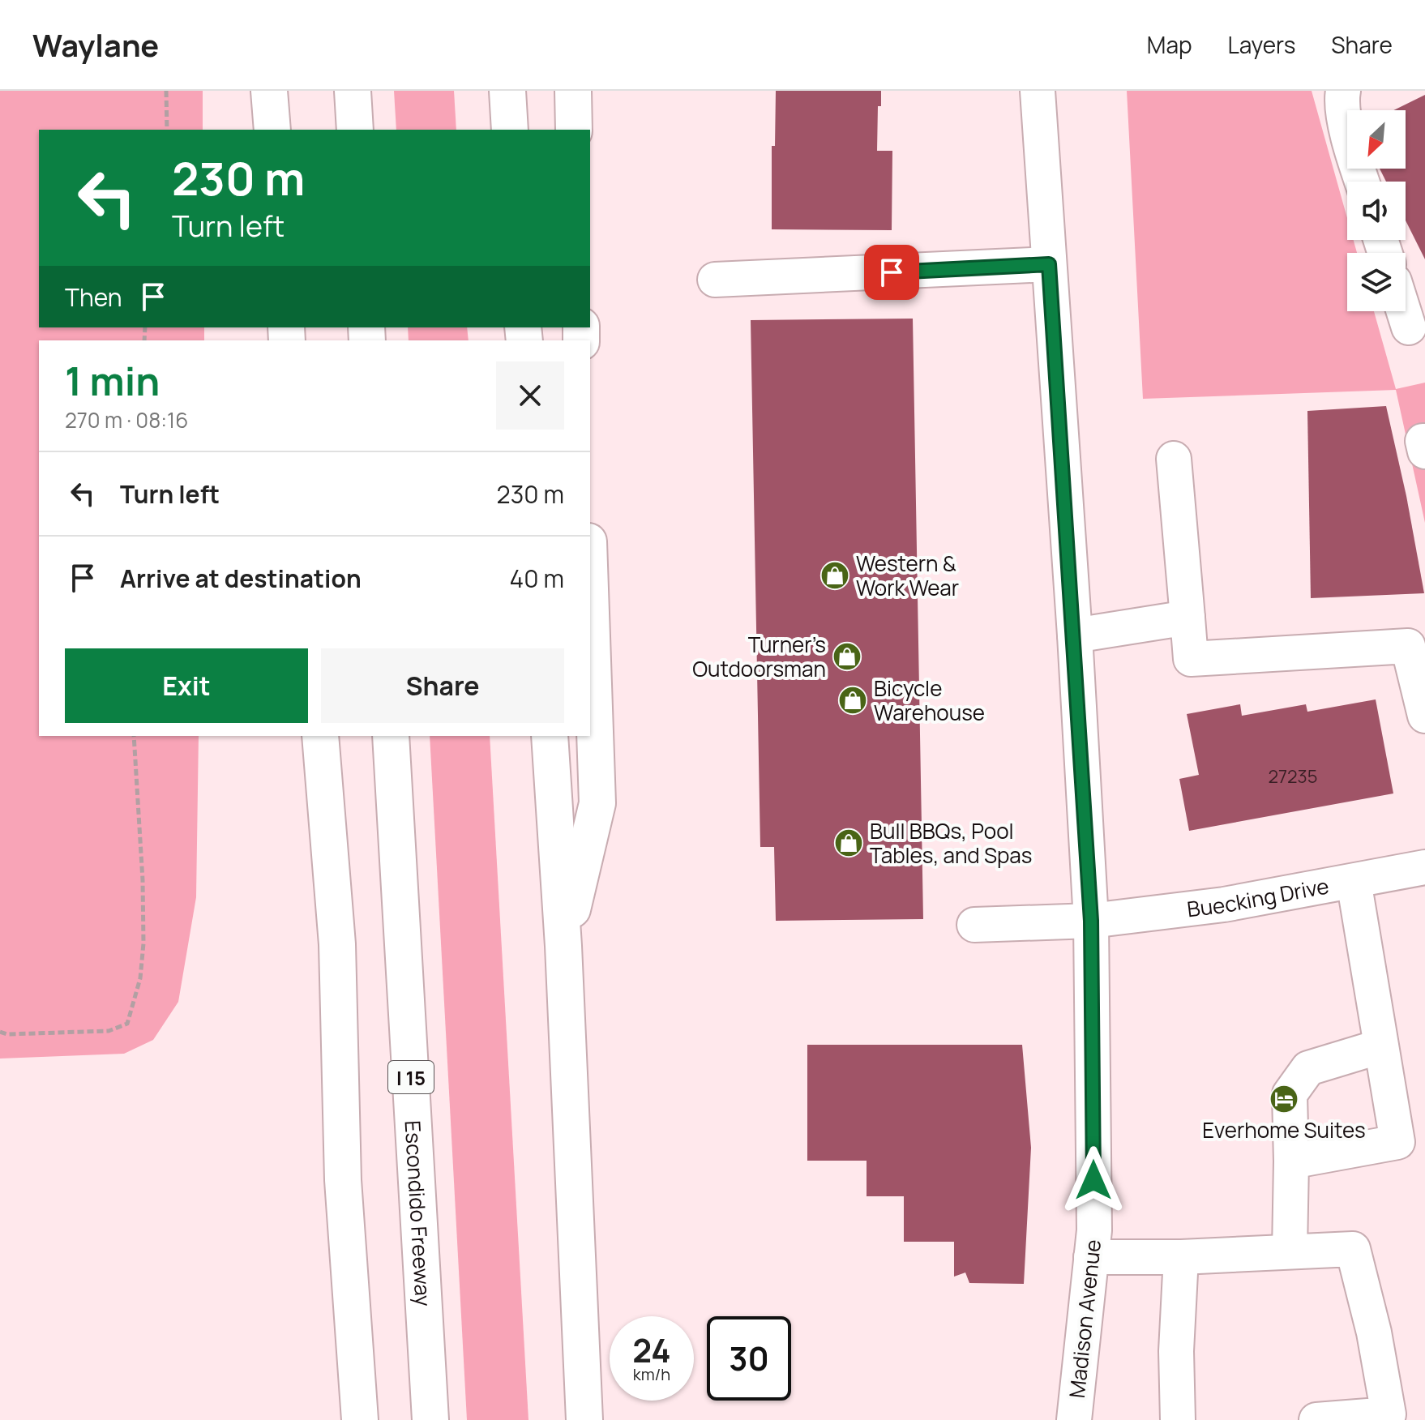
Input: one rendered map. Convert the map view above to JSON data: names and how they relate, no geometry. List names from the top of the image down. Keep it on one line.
{"streets":{"highway":["I 15","Escondido Freeway"],"street":["Buecking Drive","Madison Avenue"]},"crossings":[["Buecking Drive","Madison Avenue"]],"places":{"shop":["Western & Work Wear","Turner’s Outdoorsman","Bicycle Warehouse","Bull BBQs, Pool Tables, and Spas"],"hotel":["Everhome Suites"]},"house_numbers":["27235"],"north":"bottom left","page":{"header":"Waylane","nav":["Map","Layers","Share"],"turn":["230 m","Turn left"],"then":"Then","heading":["1 min","270 m · 08:16"],"list":[{"name":"Turn left","value":"230 m"},{"name":"Arrive at destination","value":"40 m"}],"buttons":["Exit","Share"],"speed":"24 km/h","limit":"30"}}
